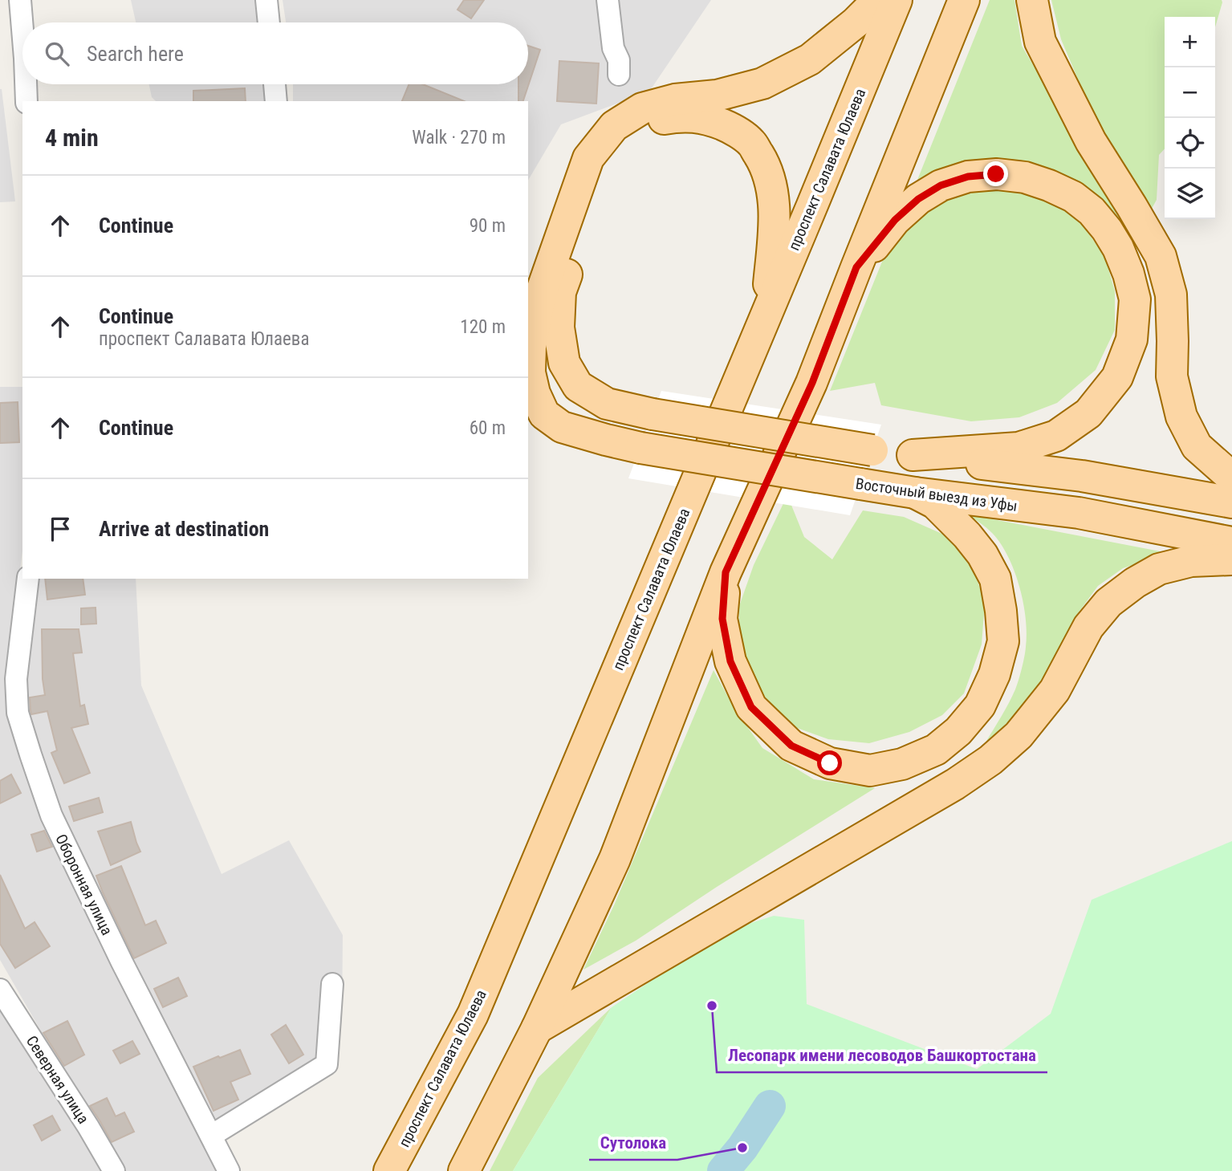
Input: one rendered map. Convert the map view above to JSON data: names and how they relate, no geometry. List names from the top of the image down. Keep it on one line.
{"streets":{"main road":["проспект Салавата Юлаева","Восточный выезд из Уфы"],"street":["Оборонная улица","Северная улица"]},"places":["Лесопарк имени лесоводов Башкортостана","Сутолока"],"page":{"map_buttons":["+","−"],"search":"Search here","heading":["4 min","Walk · 270 m"],"list":[["Continue","90 m"],["Continue","проспект Салавата Юлаева","120 m"],["Continue","60 m"],"Arrive at destination"]}}
